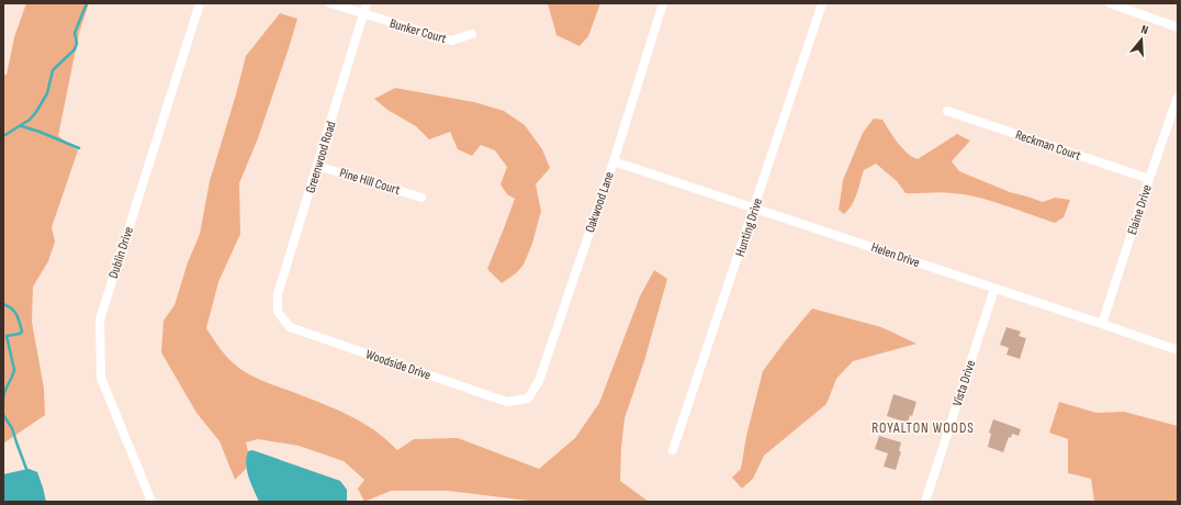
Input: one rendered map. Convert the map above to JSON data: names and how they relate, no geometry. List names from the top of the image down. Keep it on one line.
{"streets":{"street":["Bunker Court","Reckman Court","Greenwood Road","Pine Hill Court","Oakwood Lane","Elaine Drive","Hunting Drive","Dublin Drive","Helen Drive","Woodside Drive","Vista Drive"]},"crossings":[["Bunker Court","Greenwood Road"],["Reckman Court","Elaine Drive"],["Greenwood Road","Pine Hill Court"],["Greenwood Road","Woodside Drive"],["Oakwood Lane","Helen Drive"],["Oakwood Lane","Woodside Drive"],["Elaine Drive","Helen Drive"],["Hunting Drive","Helen Drive"],["Helen Drive","Vista Drive"]],"districts":["ROYALTON WOODS"],"north":"top"}
